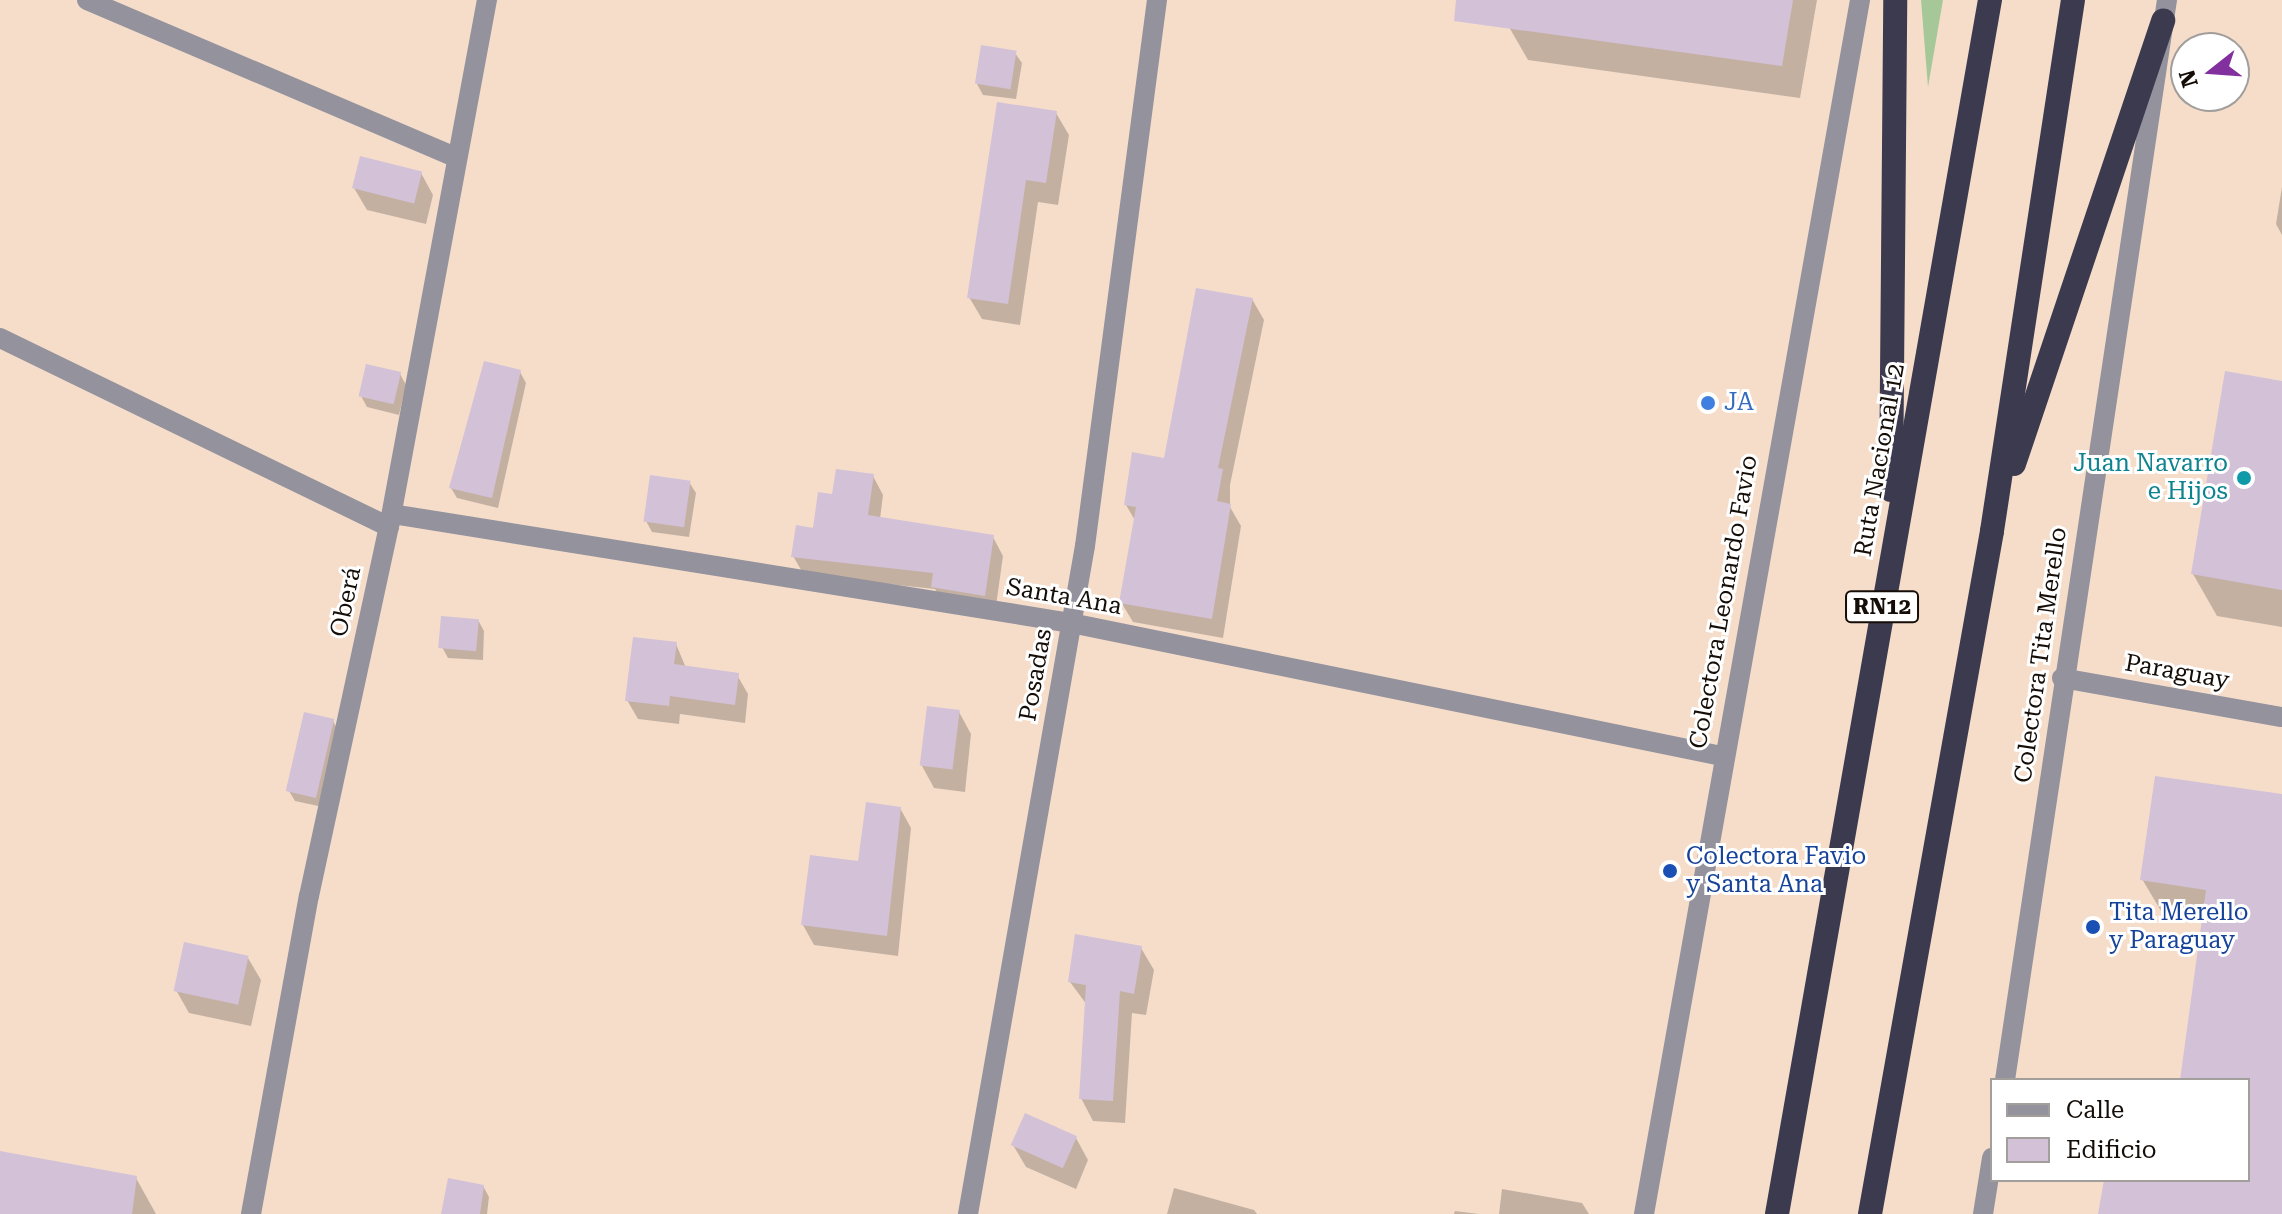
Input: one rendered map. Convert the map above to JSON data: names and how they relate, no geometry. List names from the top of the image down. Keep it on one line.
{"streets":{"highway":["Ruta Nacional 12","RN12"],"street":["Santa Ana","Oberá","Colectora Leonardo Favio","Colectora Tita Merello","Paraguay","Posadas"]},"crossings":[["Santa Ana","Oberá"],["Santa Ana","Colectora Leonardo Favio"],["Santa Ana","Posadas"],["Colectora Tita Merello","Paraguay"]],"places":["JA","Juan Navarro e Hijos","Colectora Favio y Santa Ana","Tita Merello y Paraguay"],"legend":["Calle","Edificio"],"north":"left"}
